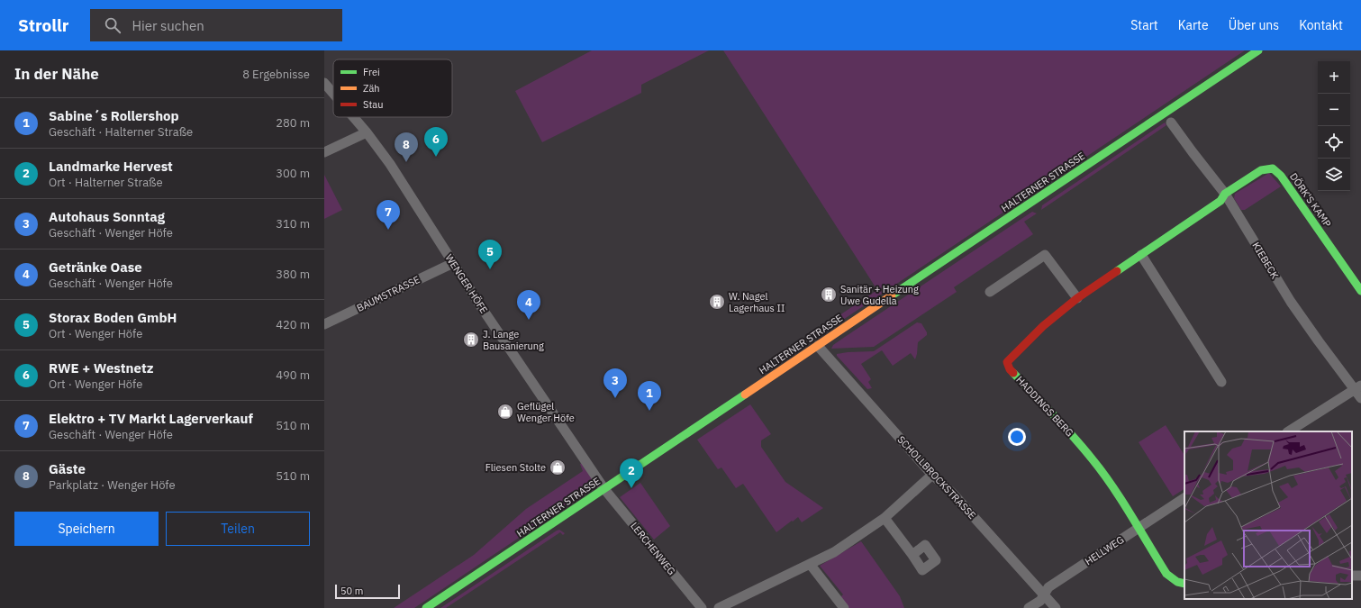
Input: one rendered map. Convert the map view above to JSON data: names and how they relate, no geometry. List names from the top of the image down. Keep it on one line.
{"streets":{"main road":["HALTERNER STRASSE","DÖRK'S KAMP","HADDINGS BERG"],"street":["KIEBECK","WENGER HÖFE","BAUMSTRASSE","SCHOLLBROCKSTRASSE","LERCHENWEG","HELLWEG"]},"crossings":[["HALTERNER STRASSE","WENGER HÖFE"],["HALTERNER STRASSE","SCHOLLBROCKSTRASSE"],["HALTERNER STRASSE","LERCHENWEG"],["DÖRK'S KAMP","KIEBECK"],["DÖRK'S KAMP","HADDINGS BERG"],["KIEBECK","HADDINGS BERG"],["WENGER HÖFE","BAUMSTRASSE"],["WENGER HÖFE","LERCHENWEG"],["HADDINGS BERG","HELLWEG"],["SCHOLLBROCKSTRASSE","HELLWEG"]],"places":{"building":["Sanitär + Heizung Uwe Gudella","W. Nagel Lagerhaus II","J. Lange Bausanierung"],"shop":["Geflügel Wenger Höfe","Fliesen Stolte"]},"legend":["Frei","Zäh","Stau"],"scale_bar":"50 m","page":{"header":"Strollr","search":"Hier suchen","nav":["Start","Karte","Über uns","Kontakt"],"heading":["In der Nähe","8 Ergebnisse"],"map_buttons":["+","−"],"list":[{"mark":"1","name":"Sabine´s Rollershop","note":"Geschäft · Halterner Straße","value":"280 m"},{"mark":"2","name":"Landmarke Hervest","note":"Ort · Halterner Straße","value":"300 m"},{"mark":"3","name":"Autohaus Sonntag","note":"Geschäft · Wenger Höfe","value":"310 m"},{"mark":"4","name":"Getränke Oase","note":"Geschäft · Wenger Höfe","value":"380 m"},{"mark":"5","name":"Storax Boden GmbH","note":"Ort · Wenger Höfe","value":"420 m"},{"mark":"6","name":"RWE + Westnetz","note":"Ort · Wenger Höfe","value":"490 m"},{"mark":"7","name":"Elektro + TV Markt Lagerverkauf","note":"Geschäft · Wenger Höfe","value":"510 m"},{"mark":"8","name":"Gäste","note":"Parkplatz · Wenger Höfe","value":"510 m"}],"pins":["6","8","7","5","4","3","1","2"],"buttons":["Speichern","Teilen"],"scale":"50 m"}}
